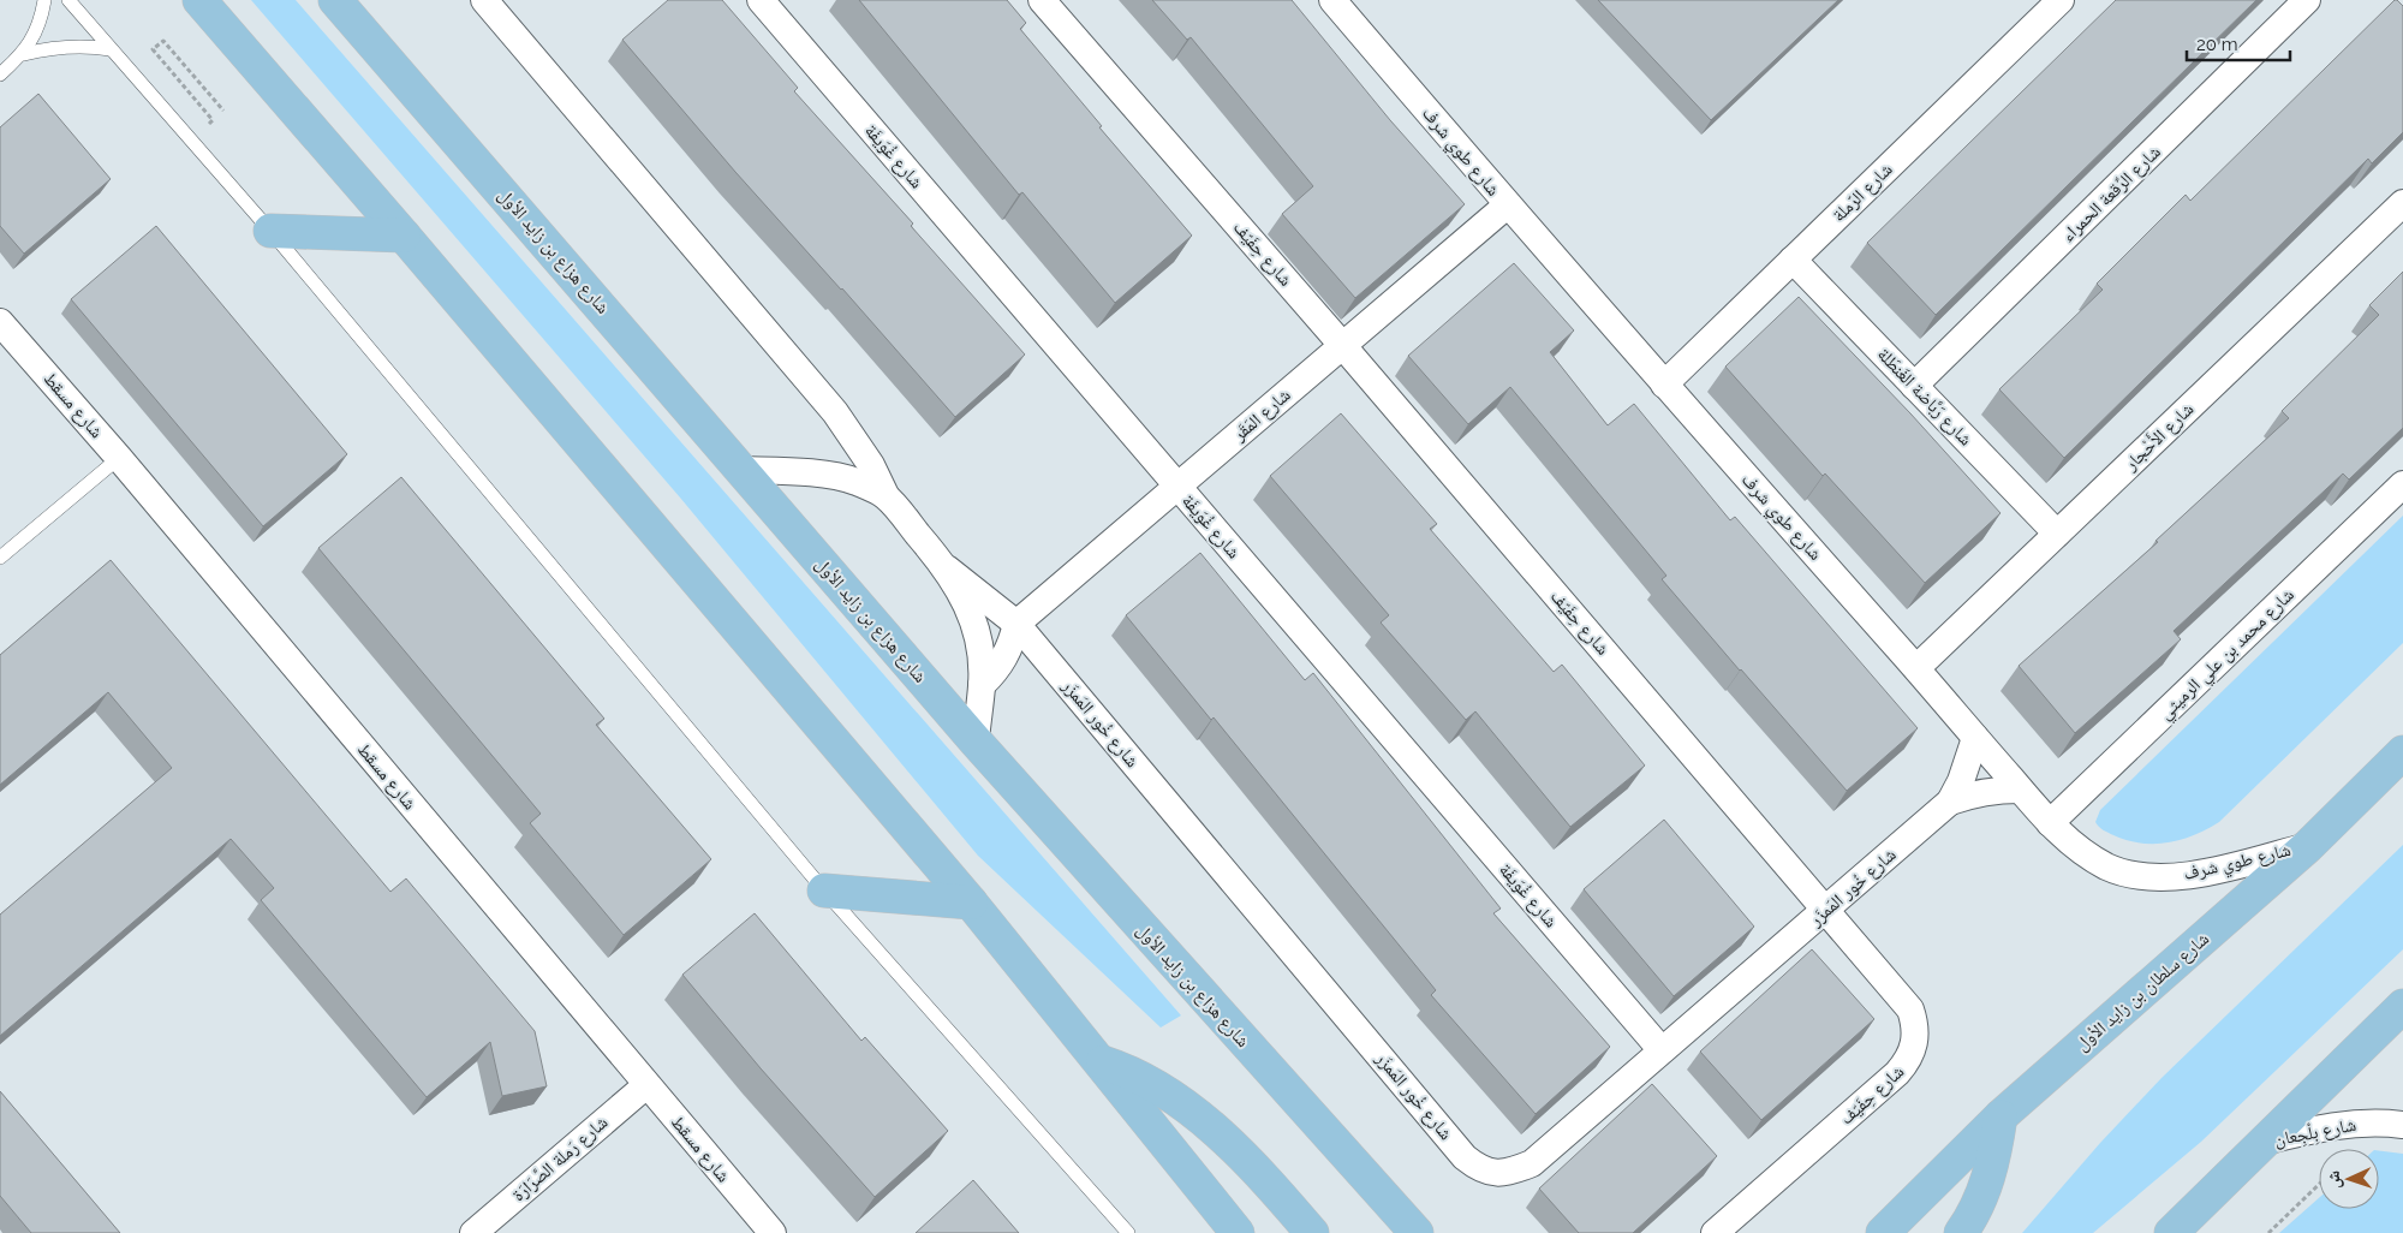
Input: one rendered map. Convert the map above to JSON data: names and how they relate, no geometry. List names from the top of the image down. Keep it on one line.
{"streets":{"main road":["شارع هزاع بن زايد الأول","شارع سلطان بن زايد الأول"],"street":["شارع طوي شرف","شارع غُوَيفَة","شارع الرّملة","شارع الرِّقعة الحمراء","شارع حِفَيّف","شارع رَبَّاضة الغَنطَلة","شارع مسقط","شارع المَقَر","شارع الأَحْجار","شارع محمد بن علي الرميثي","شارع خُور المَمزَر","شارع بِلْجِعان","شارع رَملة الصَّرَارَة"]},"crossings":[["شارع طوي شرف","شارع الرّملة"],["شارع طوي شرف","شارع المَقَر"],["شارع طوي شرف","شارع الأَحْجار"],["شارع طوي شرف","شارع محمد بن علي الرميثي"],["شارع طوي شرف","شارع خُور المَمزَر"],["شارع طوي شرف","شارع سلطان بن زايد الأول"],["شارع غُوَيفَة","شارع المَقَر"],["شارع غُوَيفَة","شارع خُور المَمزَر"],["شارع الرّملة","شارع رَبَّاضة الغَنطَلة"],["شارع الرِّقعة الحمراء","شارع رَبَّاضة الغَنطَلة"],["شارع حِفَيّف","شارع المَقَر"],["شارع حِفَيّف","شارع خُور المَمزَر"],["شارع رَبَّاضة الغَنطَلة","شارع الأَحْجار"],["شارع مسقط","شارع رَملة الصَّرَارَة"],["شارع المَقَر","شارع خُور المَمزَر"]],"scale_bar":"20 m","north":"left"}
